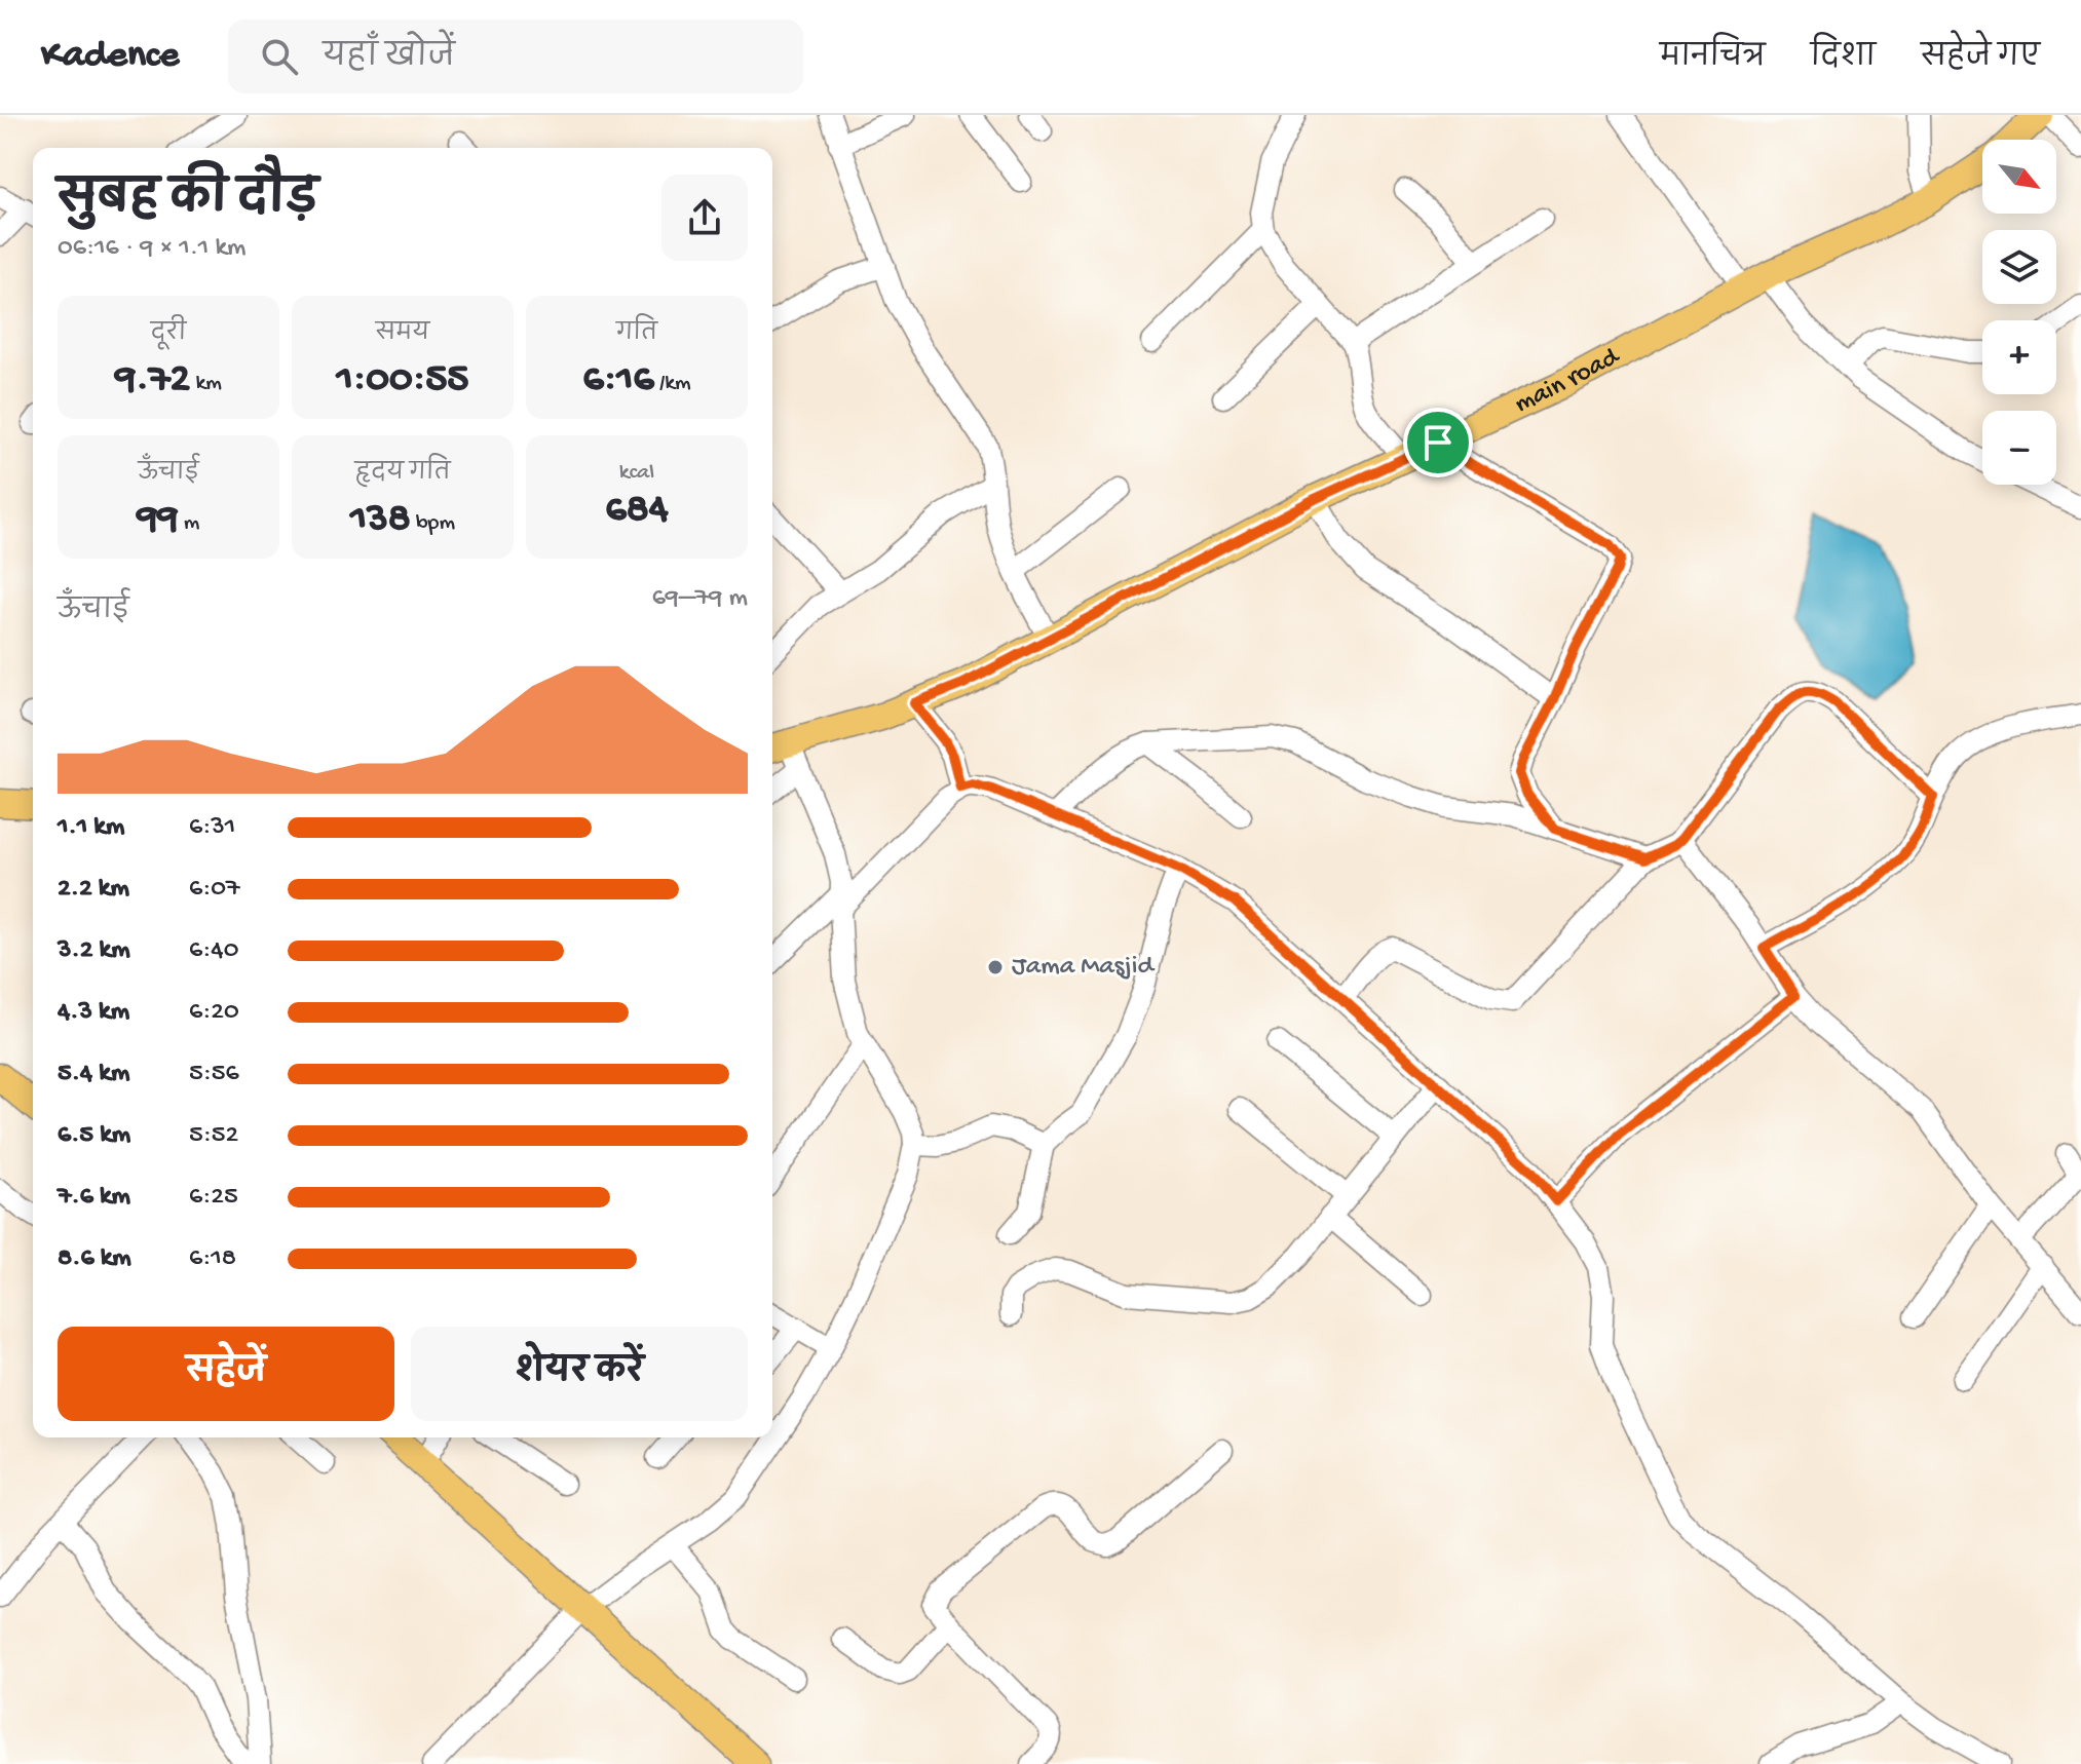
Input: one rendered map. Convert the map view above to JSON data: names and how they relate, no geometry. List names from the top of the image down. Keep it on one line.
{"streets":{"main road":["main road"]},"places":["Jama Masjid"],"north":"bottom right","page":{"header":"Kadence","search":"यहाँ खोजें","nav":["मानचित्र","दिशा","सहेजे गए"],"map_buttons":["+","−"],"heading":["सुबह की दौड़","06:16 · 9 × 1.1 km"],"stats":[["दूरी","9.72 km"],["समय","1:00:55"],["गति","6:16 /km"],["ऊँचाई","99 m"],["हृदय गति","138 bpm"],["kcal","684"]],"chart":["ऊँचाई","69–79 m"],"list":[{"name":"1.1 km","note":"6:31"},{"name":"2.2 km","note":"6:07"},{"name":"3.2 km","note":"6:40"},{"name":"4.3 km","note":"6:20"},{"name":"5.4 km","note":"5:56"},{"name":"6.5 km","note":"5:52"},{"name":"7.6 km","note":"6:25"},{"name":"8.6 km","note":"6:18"}],"buttons":["सहेजें","शेयर करें"]}}
